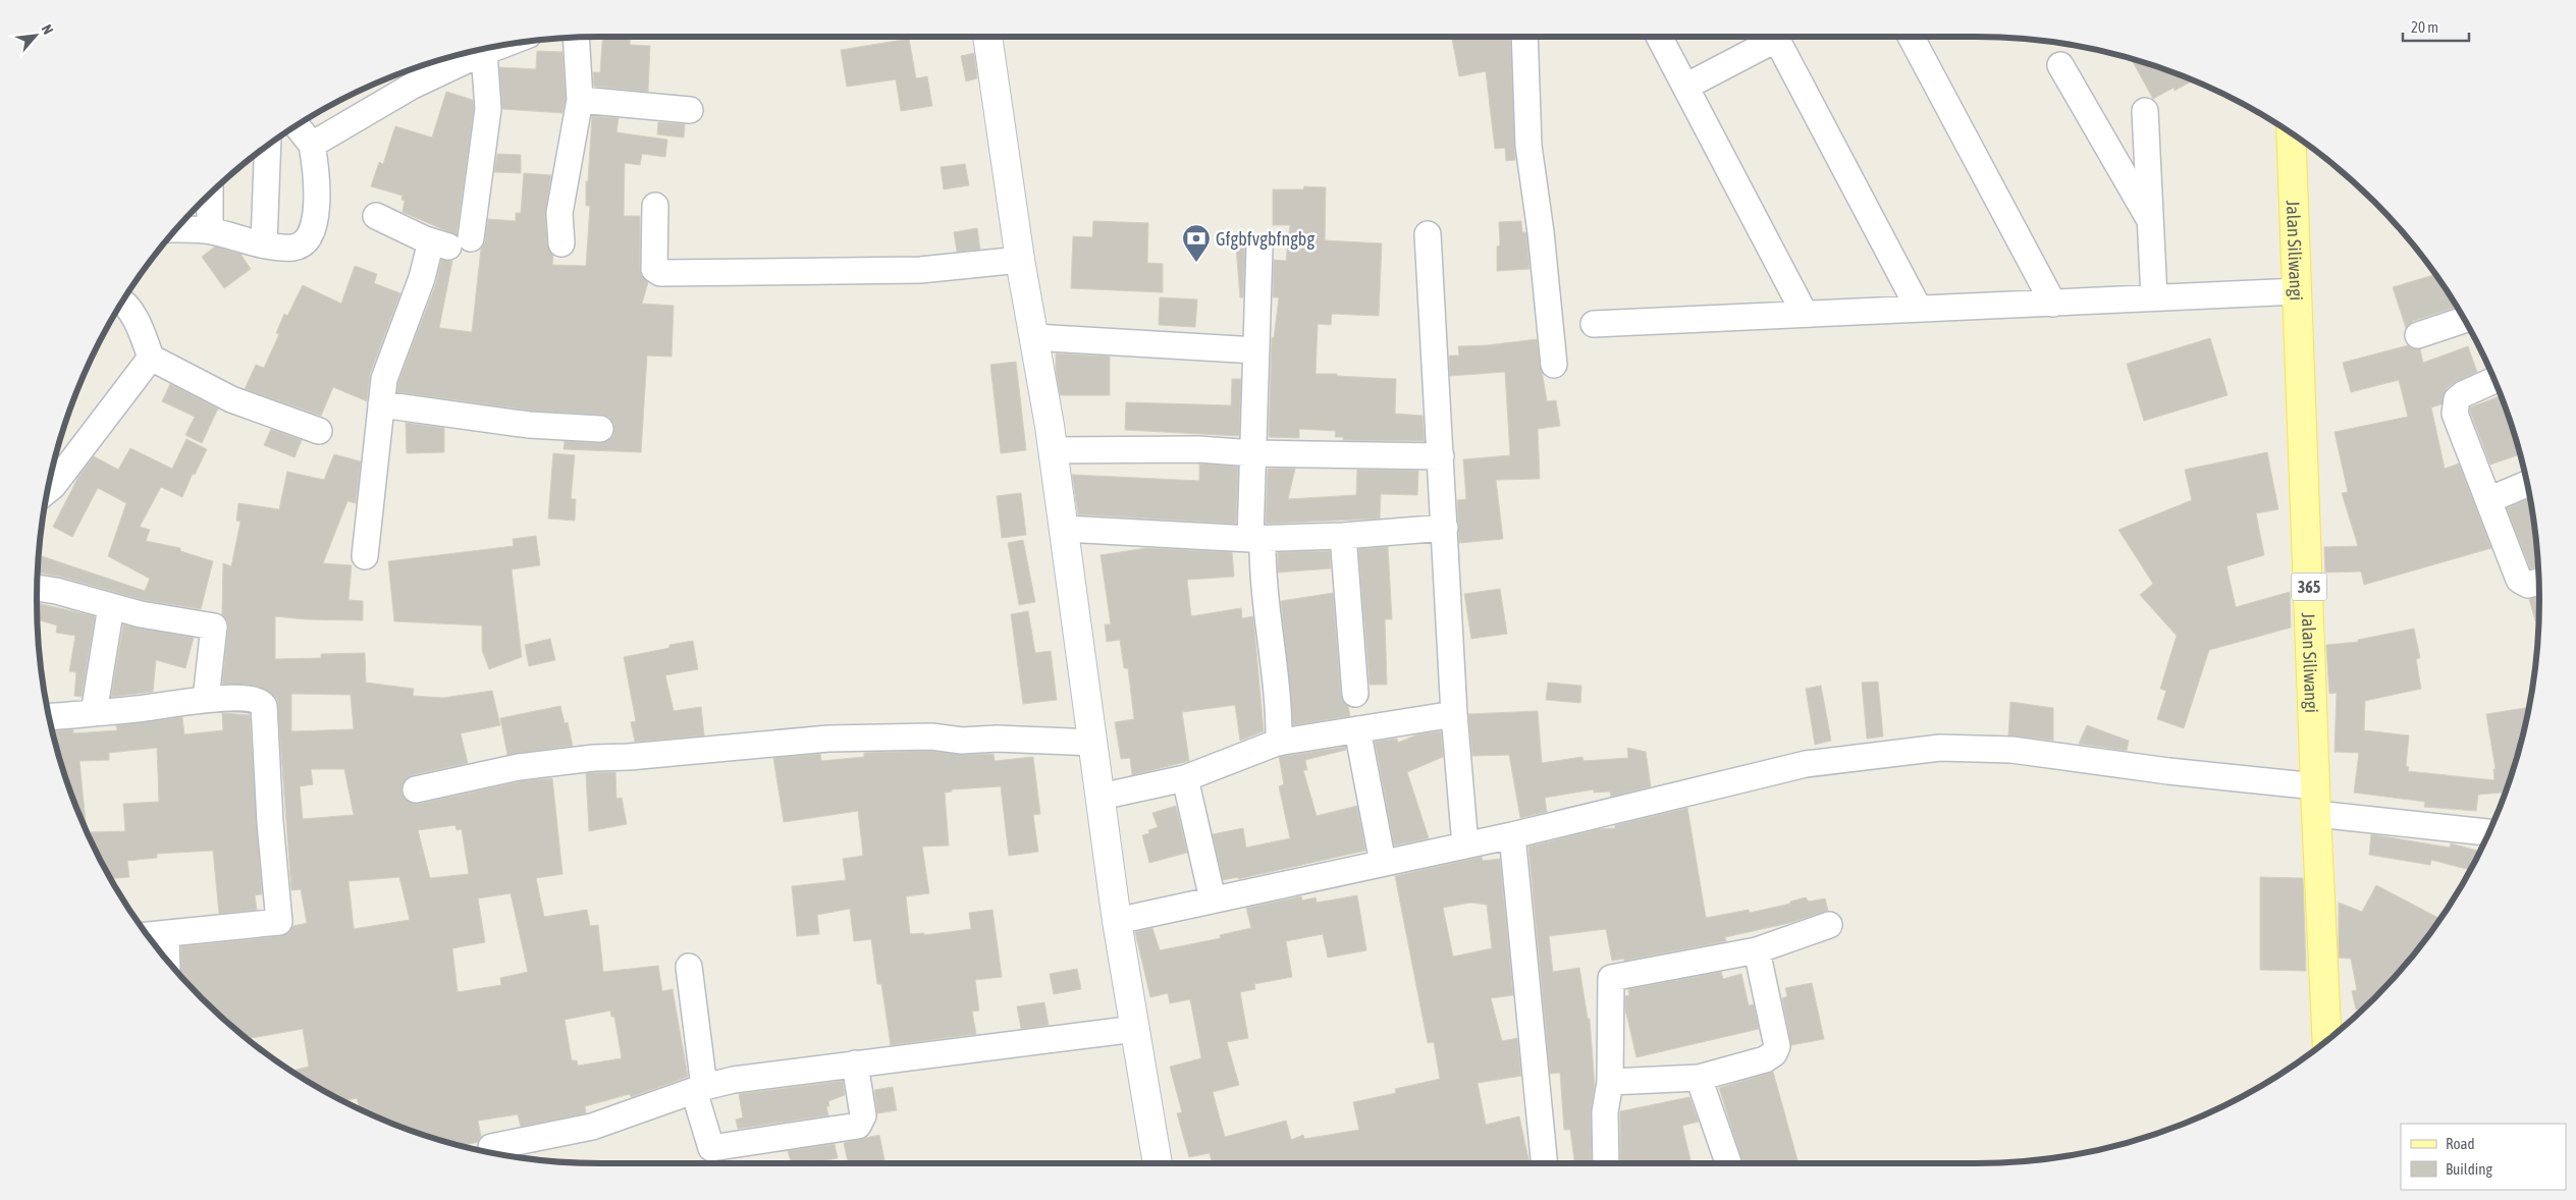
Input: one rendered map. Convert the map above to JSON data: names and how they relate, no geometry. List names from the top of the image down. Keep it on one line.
{"streets":{"main road":["Jalan Siliwangi","365"]},"places":{"bank":["Gfgbfvgbfngbg"]},"legend":["Road","Building"],"scale_bar":"20 m","north":"top right"}
